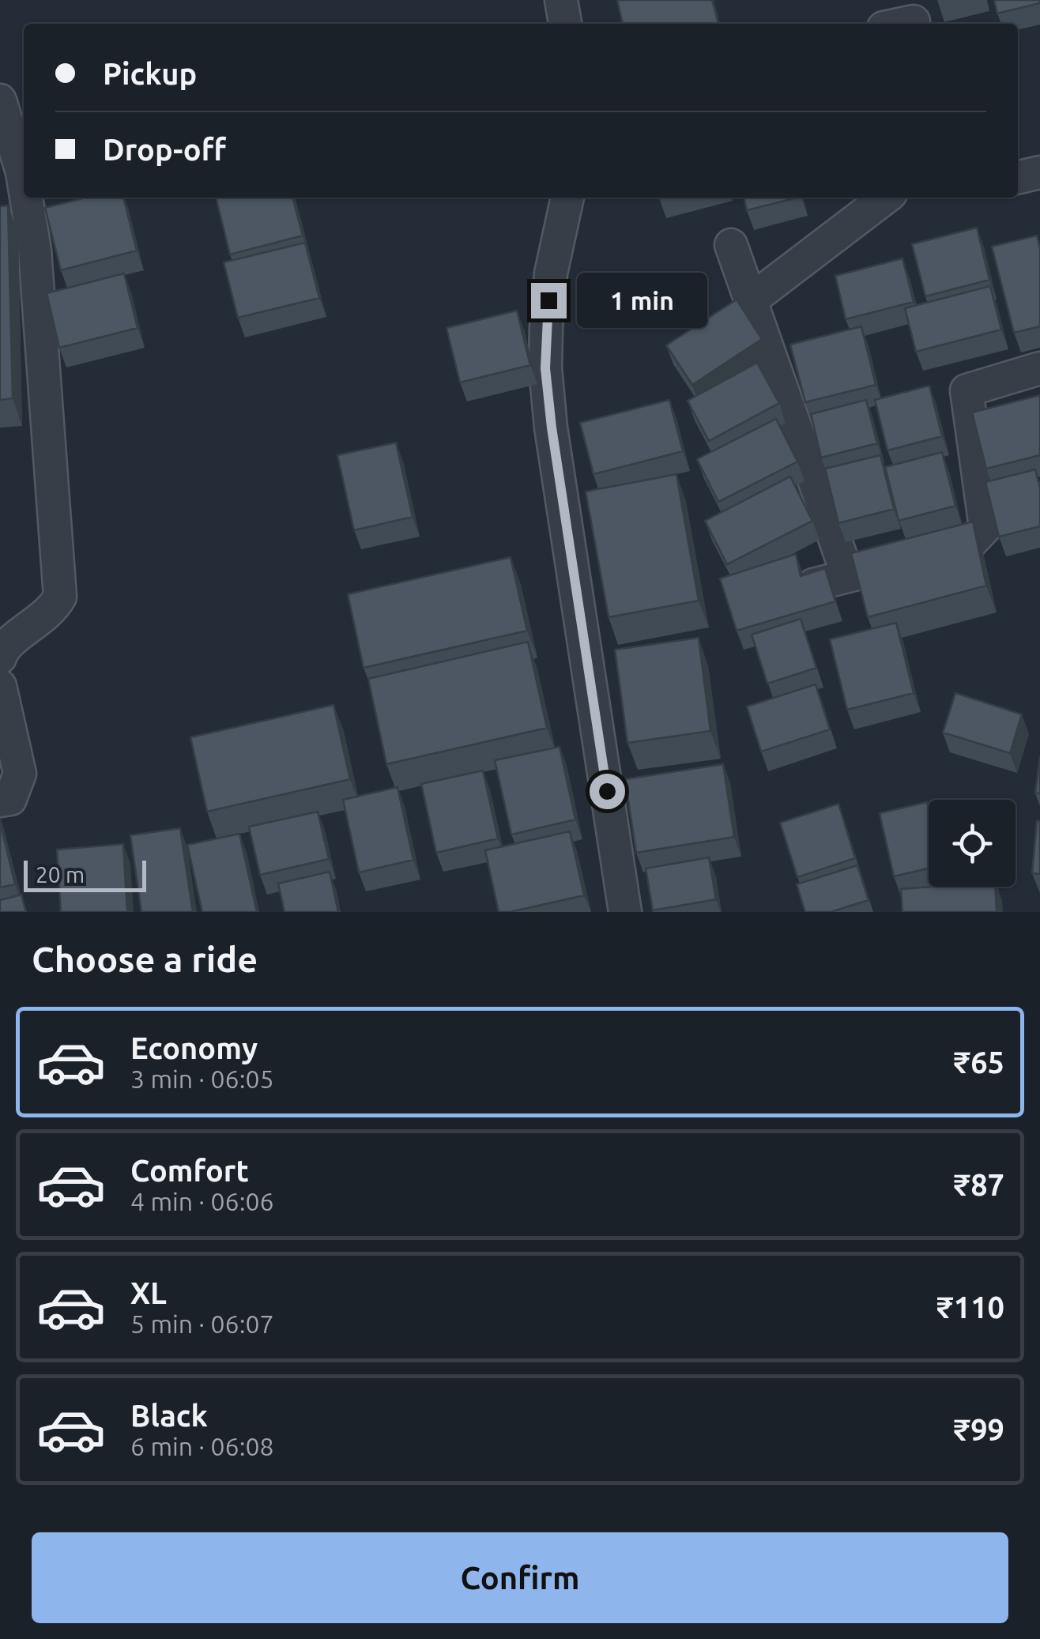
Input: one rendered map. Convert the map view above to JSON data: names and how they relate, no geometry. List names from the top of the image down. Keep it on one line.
{"scale_bar":"20 m","page":{"banner":["Pickup","Drop-off"],"bubble":"1 min","scale":"20 m","heading":"Choose a ride","list":[{"name":"Economy","note":"3 min · 06:05","value":"₹65"},{"name":"Comfort","note":"4 min · 06:06","value":"₹87"},{"name":"XL","note":"5 min · 06:07","value":"₹110"},{"name":"Black","note":"6 min · 06:08","value":"₹99"}],"buttons":"Confirm"}}
